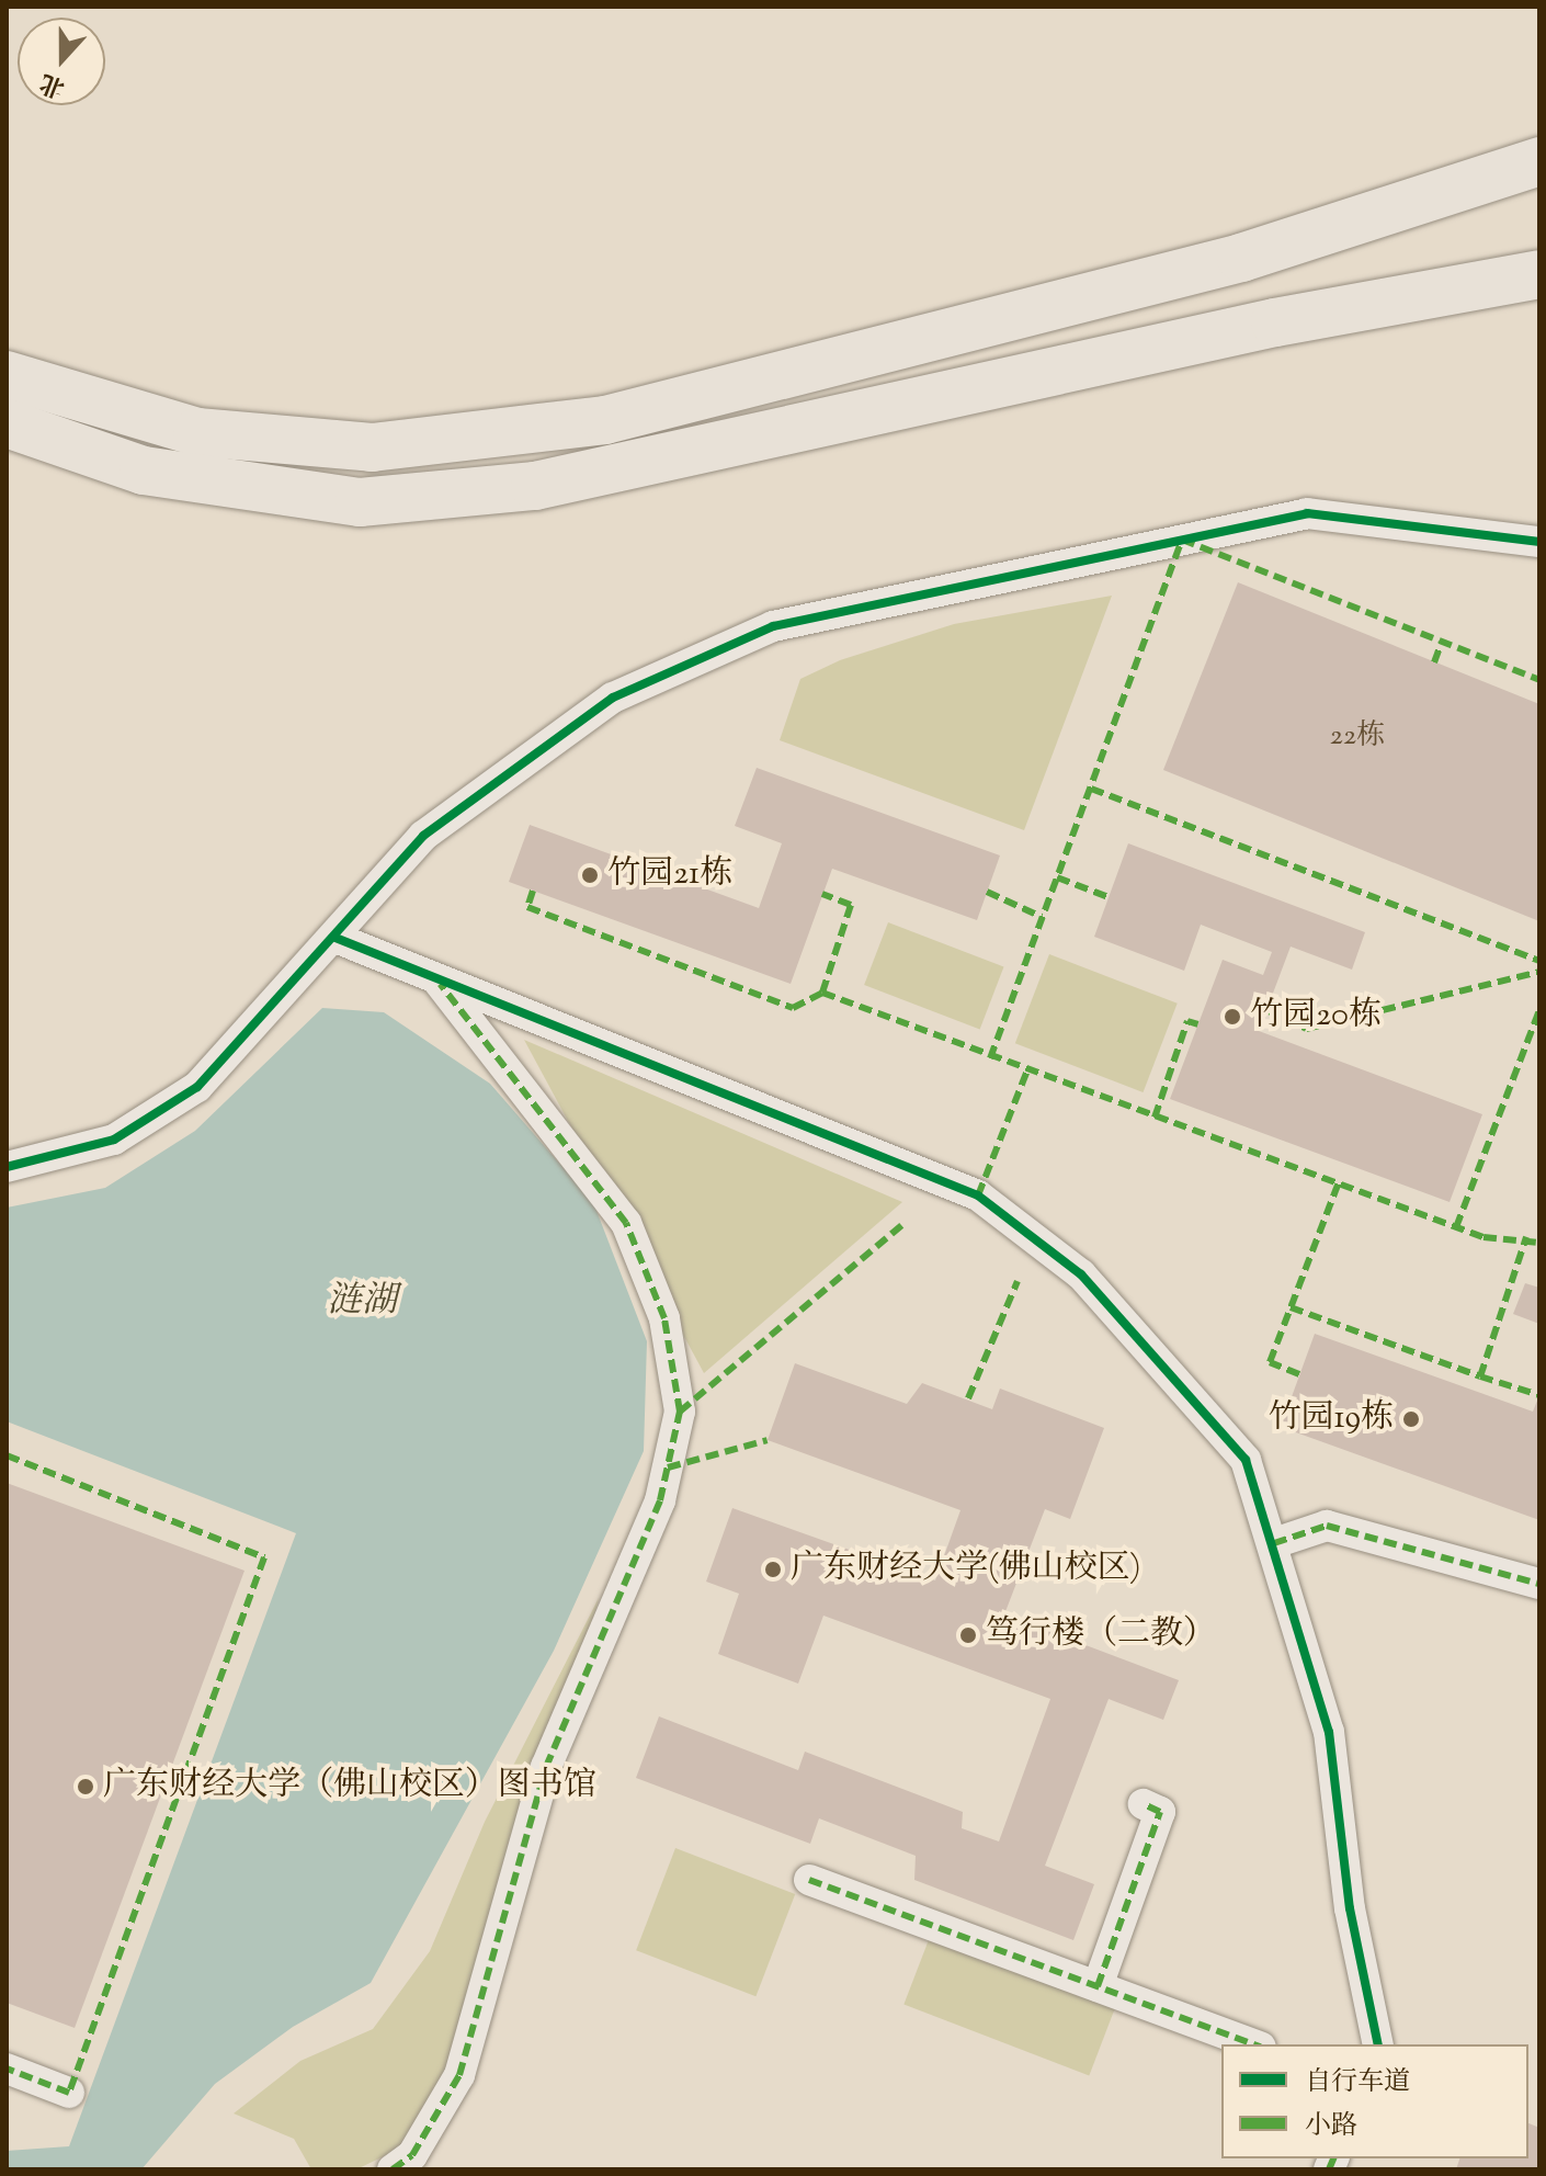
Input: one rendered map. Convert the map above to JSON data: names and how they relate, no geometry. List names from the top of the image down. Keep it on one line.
{"water":["涟湖"],"places":["竹园21栋","竹园20栋","竹园19栋","广东财经大学(佛山校区)","笃行楼（二教）","广东财经大学（佛山校区）图书馆"],"house_numbers":["22栋"],"legend":["自行车道","小路"],"north":"bottom"}
